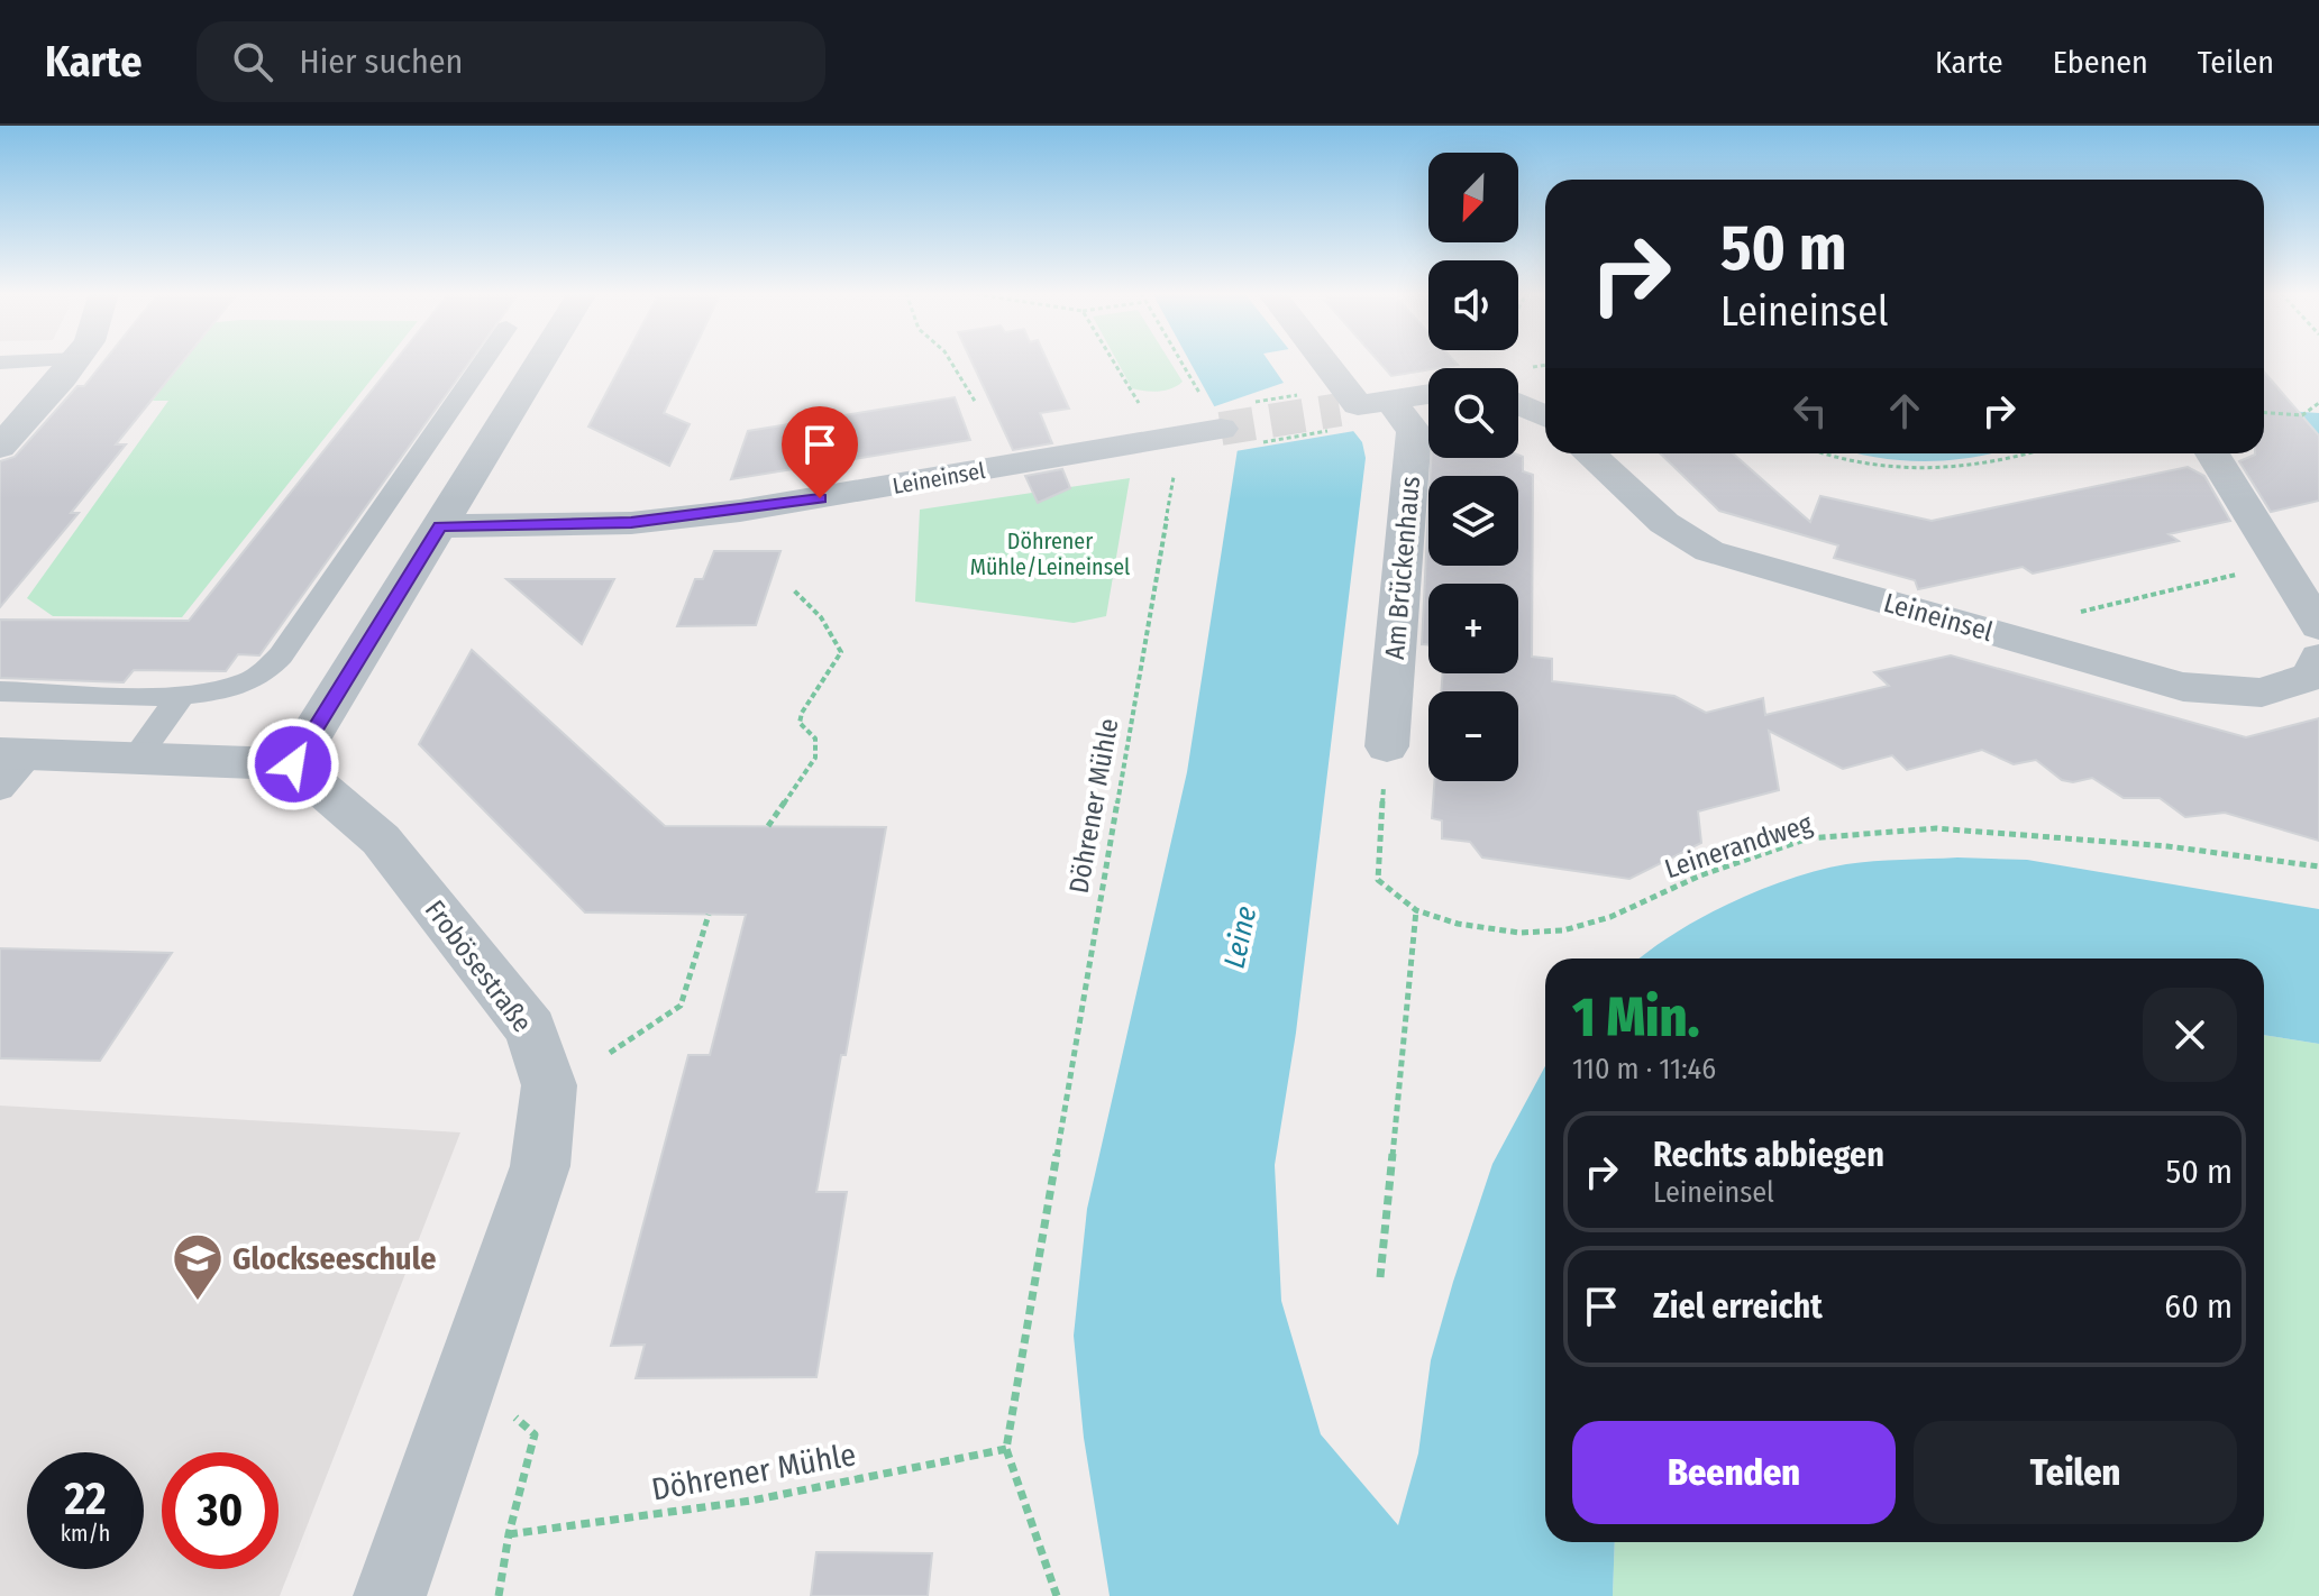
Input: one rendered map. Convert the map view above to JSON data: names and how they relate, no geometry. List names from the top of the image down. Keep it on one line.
{"streets":{"street":["Leineinsel","Am Brückenhaus","Frobösestraße"],"path":["Döhrener Mühle","Leinerandweg"]},"crossings":[["Leineinsel","Döhrener Mühle"],["Am Brückenhaus","Leinerandweg"]],"water":["Leine"],"parks":["Döhrener Mühle/Leineinsel"],"places":{"school or university":["Glockseeschule"]},"north":"bottom left","page":{"header":"Karte","search":"Hier suchen","nav":["Karte","Ebenen","Teilen"],"map_buttons":["+","−"],"turn":["50 m","Leineinsel"],"heading":["1 Min.","110 m · 11:46"],"list":[{"name":"Rechts abbiegen","note":"Leineinsel","value":"50 m"},{"name":"Ziel erreicht","value":"60 m"}],"buttons":["Beenden","Teilen"],"speed":"22 km/h","limit":"30"}}
